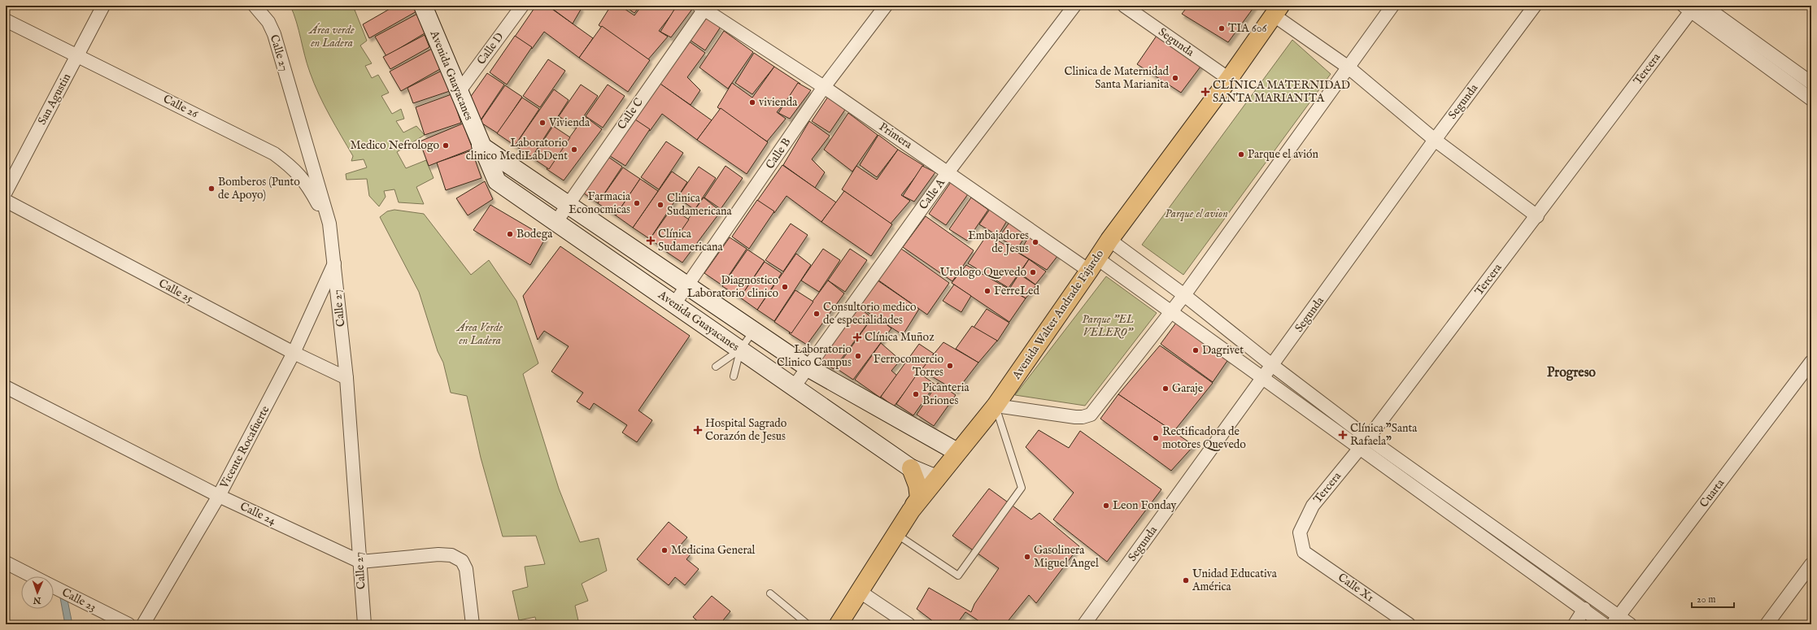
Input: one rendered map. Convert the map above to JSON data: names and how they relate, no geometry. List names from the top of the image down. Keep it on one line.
{"streets":{"main road":["Avenida Walter Andrade Fajardo"],"street":["Segunda","Calle D","Calle 27","Tercera","Avenida Guayacanes","San Agustin","Calle 26","Calle C","Primera","Calle B","Calle A","Calle 25","Vicente Rocafuerte","Cuarta","Calle 24","Calle X1","Calle 23"]},"crossings":[["Segunda","Primera"],["Segunda","Avenida Walter Andrade Fajardo"],["Calle D","Avenida Guayacanes"],["Calle 27","Calle 26"],["Calle 27","Calle 25"],["Calle 27","Vicente Rocafuerte"],["Calle 27","Calle 24"],["Tercera","Primera"],["Tercera","Calle X1"],["Avenida Guayacanes","Calle C"],["Avenida Guayacanes","Calle B"],["Avenida Guayacanes","Calle A"],["Avenida Guayacanes","Avenida Walter Andrade Fajardo"],["San Agustin","Calle 26"],["Calle C","Primera"],["Primera","Calle B"],["Primera","Calle A"],["Primera","Avenida Walter Andrade Fajardo"],["Calle 25","Vicente Rocafuerte"],["Vicente Rocafuerte","Calle 24"]],"districts":["Progreso"],"parks":["Área verde en Ladera","Parque el avion","Parque \"EL VELERO\"","Área Verde en Ladera"],"places":{"other":["TIA 606","Clinica de Maternidad Santa Marianita","vivienda","Vivienda","Medico Nefrologo","Laboratorio clinico MediLabDent","Parque el avión","Bomberos (Punto de Apoyo)","Farmacia Econocmicas","Clinica Sudamericana","Bodega","Embajadores de Jesus","Urologo Quevedo","Diagnostico Laboratorio clinico","FerreLed","Consultorio medico de especialidades","Dagrivet","Laboratorio Clinico Campus","Ferrocomercio Torres","Garaje","Picanteria Briones","Rectificadora de motores Quevedo","Leon Fonday","Medicina General","Gasolinera Miguel Angel","Unidad Educativa América"],"health":["CLÍNICA MATERNIDAD SANTA MARIANITA","Clínica Sudamericana","Clínica Muñoz","Hospital Sagrado Corazón de Jesus","Clínica \"Santa Rafaela\""]},"scale_bar":"20 m","north":"bottom"}
